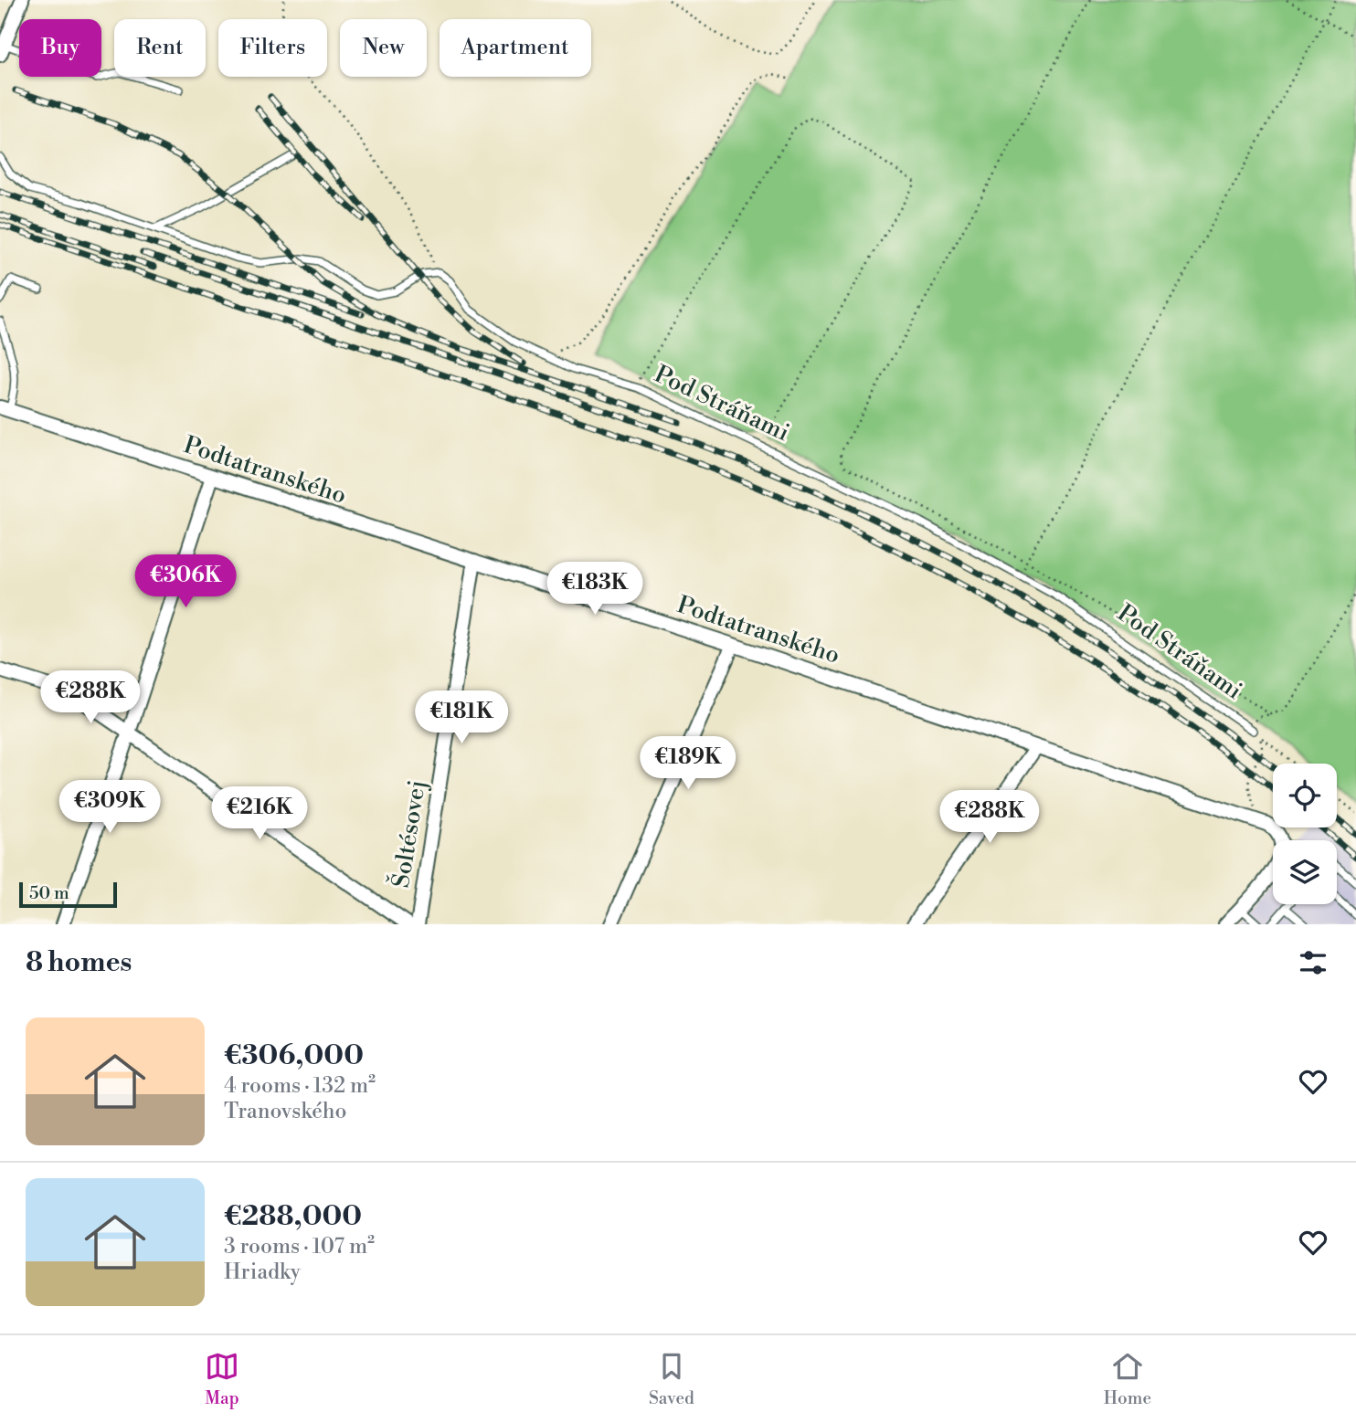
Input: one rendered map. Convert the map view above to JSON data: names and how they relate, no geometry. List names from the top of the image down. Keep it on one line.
{"streets":{"street":["Podtatranského","Šoltésovej"],"lane":["Pod Stráňami"]},"crossings":[["Podtatranského","Šoltésovej"]],"scale_bar":"50 m","page":{"chip":["Buy","Rent","Filters","New","Apartment"],"price":["€306K","€183K","€288K","€181K","€189K","€309K","€216K","€288K"],"scale":"50 m","heading":"8 homes","list":[{"name":"€306,000","note":"4 rooms · 132 m² · Tranovského"},{"name":"€288,000","note":"3 rooms · 107 m² · Hriadky"}],"tabs":["Map","Saved","Home"]}}
